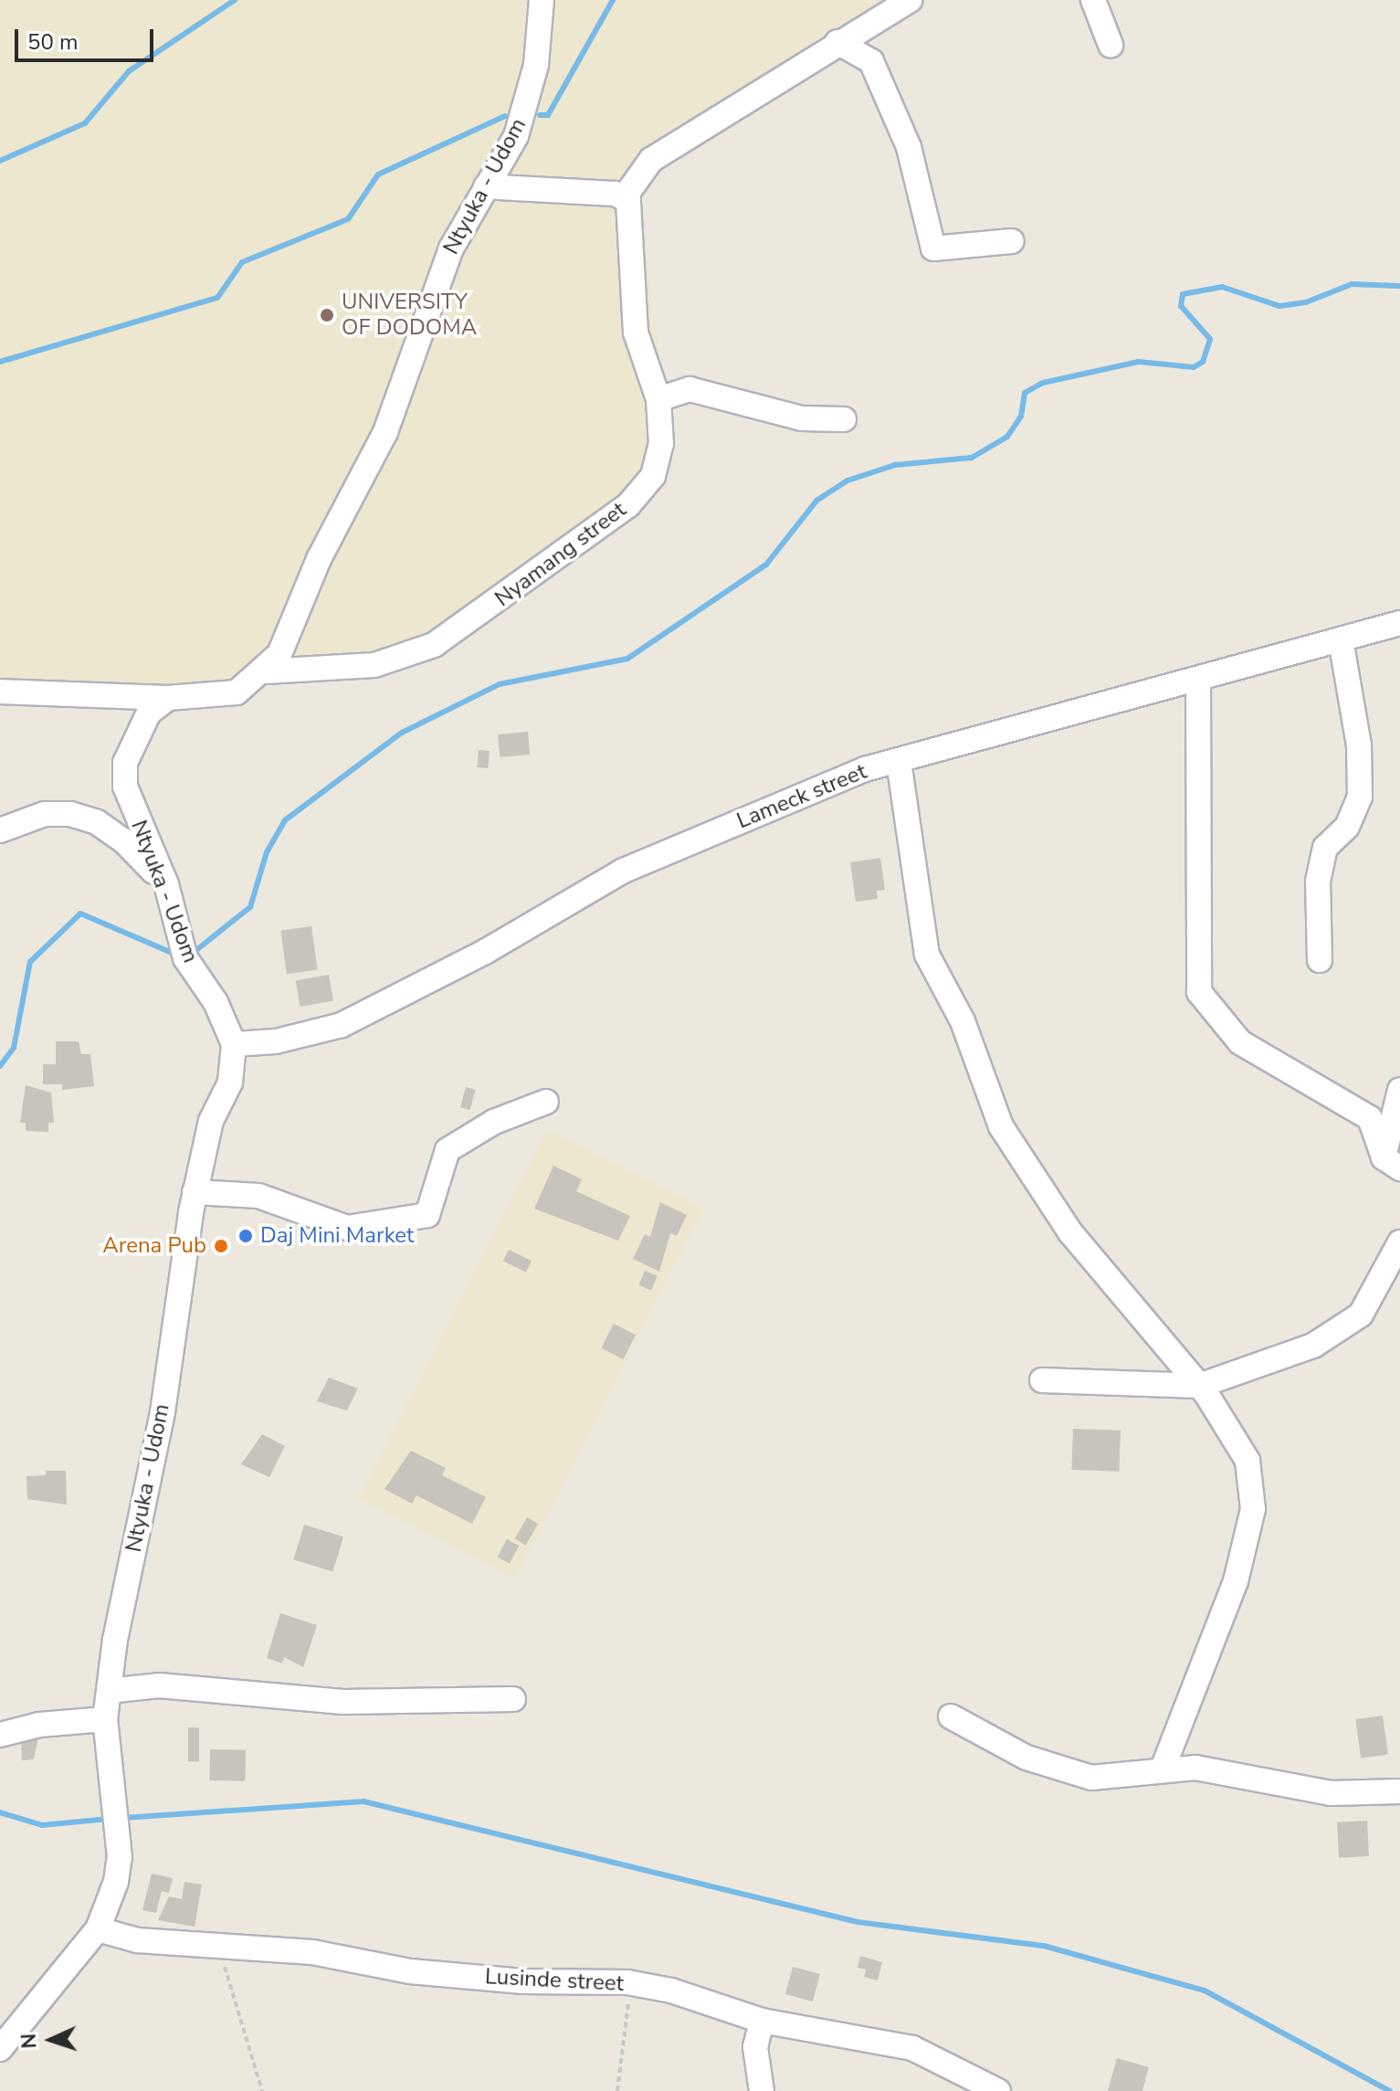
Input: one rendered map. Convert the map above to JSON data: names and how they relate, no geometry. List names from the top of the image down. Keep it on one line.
{"streets":{"street":["Ntyuka - Udom","Nyamang street","Lameck street","Lusinde street"]},"crossings":[["Ntyuka - Udom","Nyamang street"],["Ntyuka - Udom","Lameck street"],["Ntyuka - Udom","Lusinde street"]],"places":["UNIVERSITY OF DODOMA","Daj Mini Market","Arena Pub"],"scale_bar":"50 m","north":"left"}
